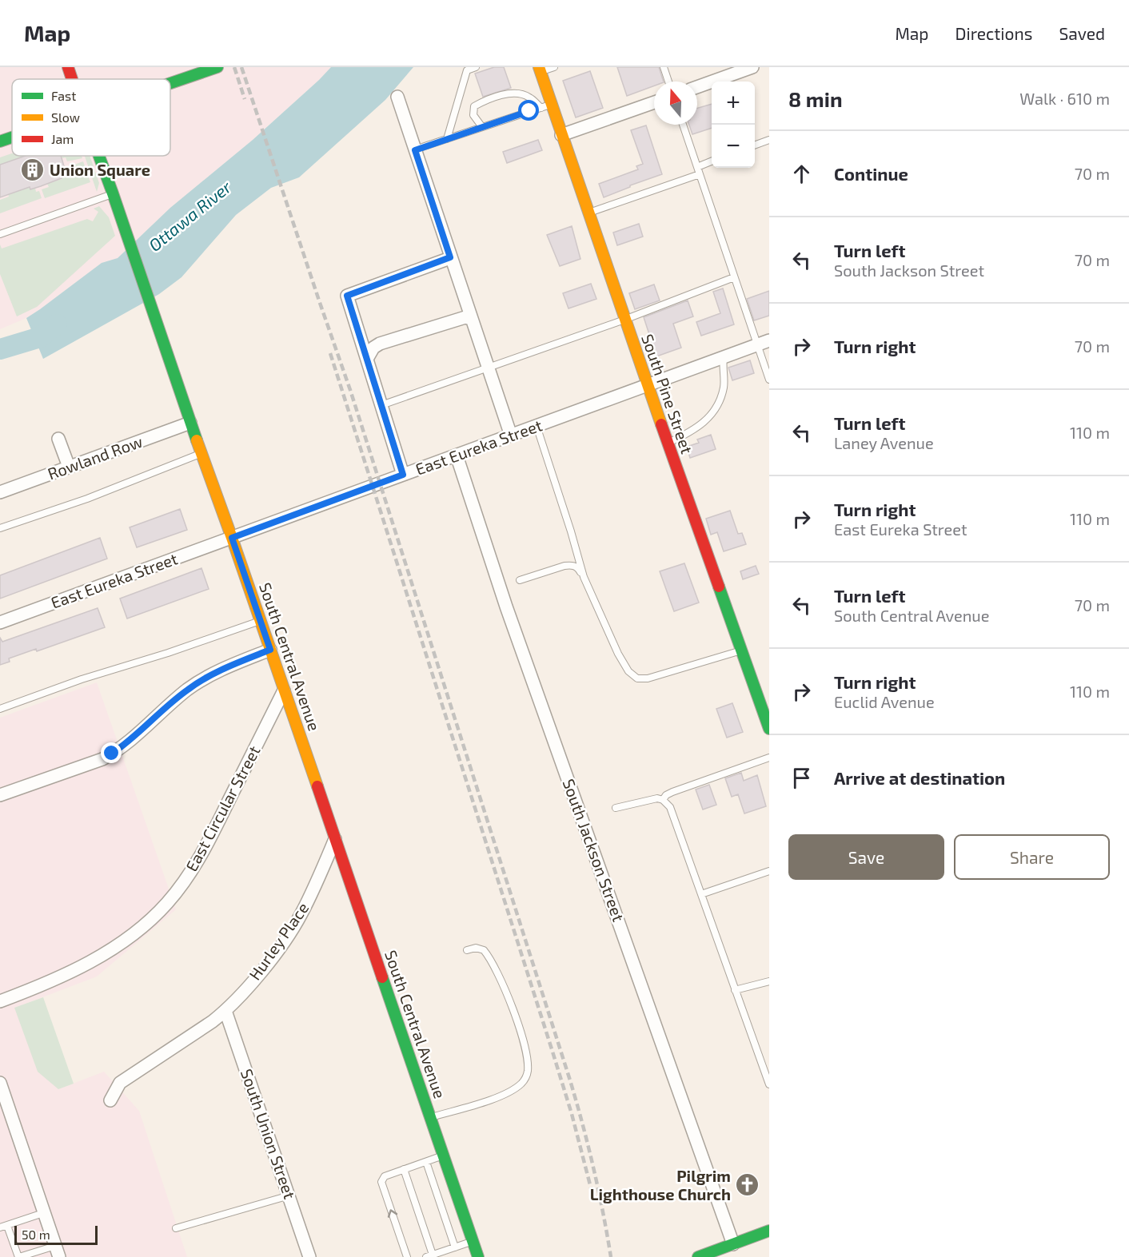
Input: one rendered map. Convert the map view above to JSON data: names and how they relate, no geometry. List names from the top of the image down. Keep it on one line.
{"streets":{"street":["South Pine Street","East Eureka Street","Rowland Row","South Central Avenue","East Circular Street","South Jackson Street","Hurley Place","South Union Street"]},"crossings":[["South Pine Street","East Eureka Street"],["East Eureka Street","South Central Avenue"],["East Eureka Street","South Jackson Street"],["Rowland Row","South Central Avenue"],["South Central Avenue","East Circular Street"],["South Central Avenue","Hurley Place"],["Hurley Place","South Union Street"]],"water":["Ottawa River"],"places":{"building":["Union Square"],"church":["Pilgrim Lighthouse Church"]},"legend":["Fast","Slow","Jam"],"scale_bar":"50 m","north":"top","page":{"header":"Map","nav":["Map","Directions","Saved"],"heading":["8 min","Walk · 610 m"],"map_buttons":["+","−"],"list":[["Continue","70 m"],["Turn left","South Jackson Street","70 m"],["Turn right","70 m"],["Turn left","Laney Avenue","110 m"],["Turn right","East Eureka Street","110 m"],["Turn left","South Central Avenue","70 m"],["Turn right","Euclid Avenue","110 m"],"Arrive at destination"],"buttons":["Save","Share"],"scale":"50 m"}}
